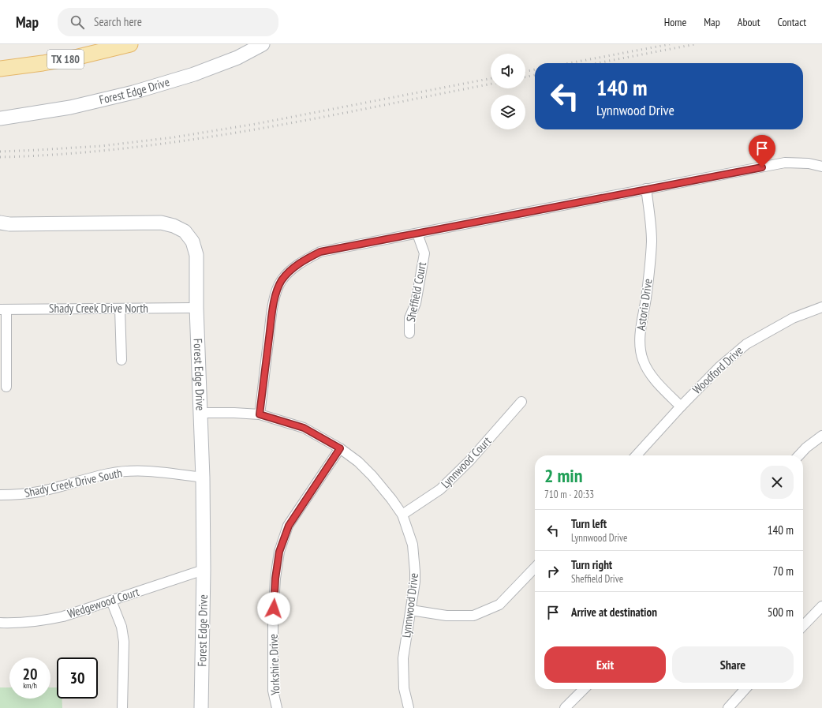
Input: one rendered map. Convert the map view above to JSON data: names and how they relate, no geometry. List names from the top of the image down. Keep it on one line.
{"streets":{"main road":["TX 180"],"street":["Forest Edge Drive","Sheffield Court","Astoria Drive","Shady Creek Drive North","Woodford Drive","Lynnwood Court","Shady Creek Drive South","Wedgewood Court","Lynnwood Drive","Yorkshire Drive"]},"crossings":[["Forest Edge Drive","Shady Creek Drive North"],["Forest Edge Drive","Shady Creek Drive South"],["Forest Edge Drive","Wedgewood Court"],["Forest Edge Drive","Lynnwood Drive"],["Astoria Drive","Woodford Drive"],["Lynnwood Court","Lynnwood Drive"],["Lynnwood Drive","Yorkshire Drive"]],"page":{"header":"Map","search":"Search here","nav":["Home","Map","About","Contact"],"turn":["140 m","Lynnwood Drive"],"heading":["2 min","710 m · 20:33"],"list":[{"name":"Turn left","note":"Lynnwood Drive","value":"140 m"},{"name":"Turn right","note":"Sheffield Drive","value":"70 m"},{"name":"Arrive at destination","value":"500 m"}],"buttons":["Exit","Share"],"speed":"20 km/h","limit":"30"}}
